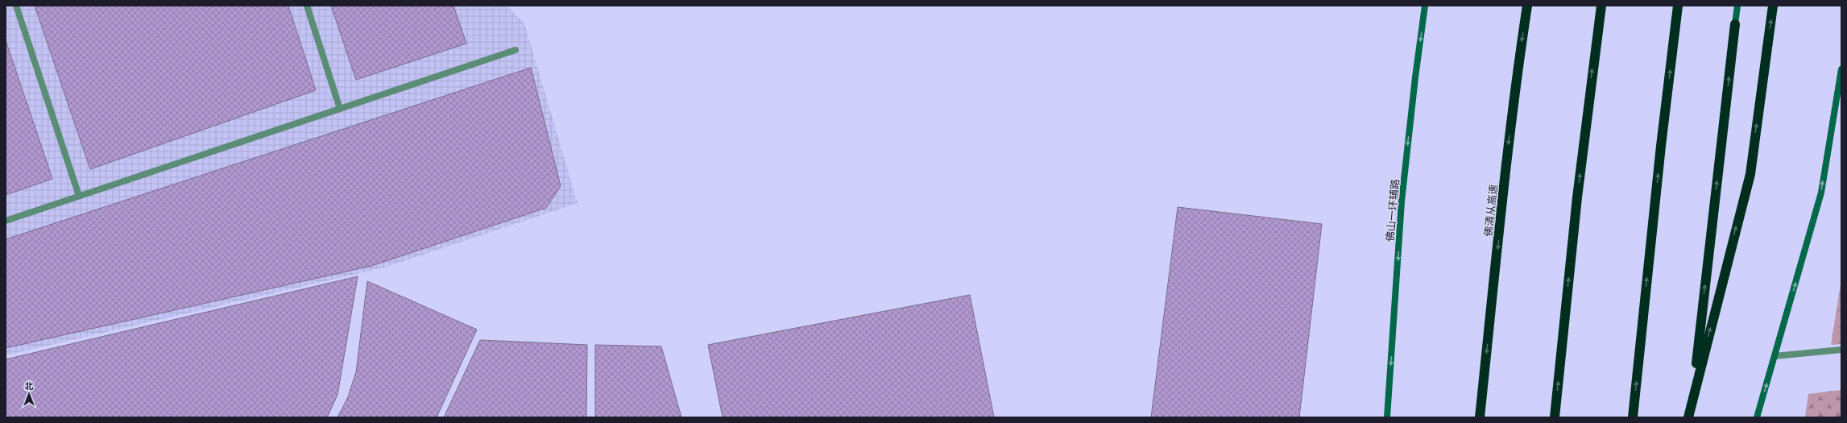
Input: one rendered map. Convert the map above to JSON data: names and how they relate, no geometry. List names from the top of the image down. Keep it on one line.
{"streets":{"highway":["佛清从高速"],"main road":["佛山一环辅路"]},"one_way":["佛山一环辅路"],"north":"top"}
